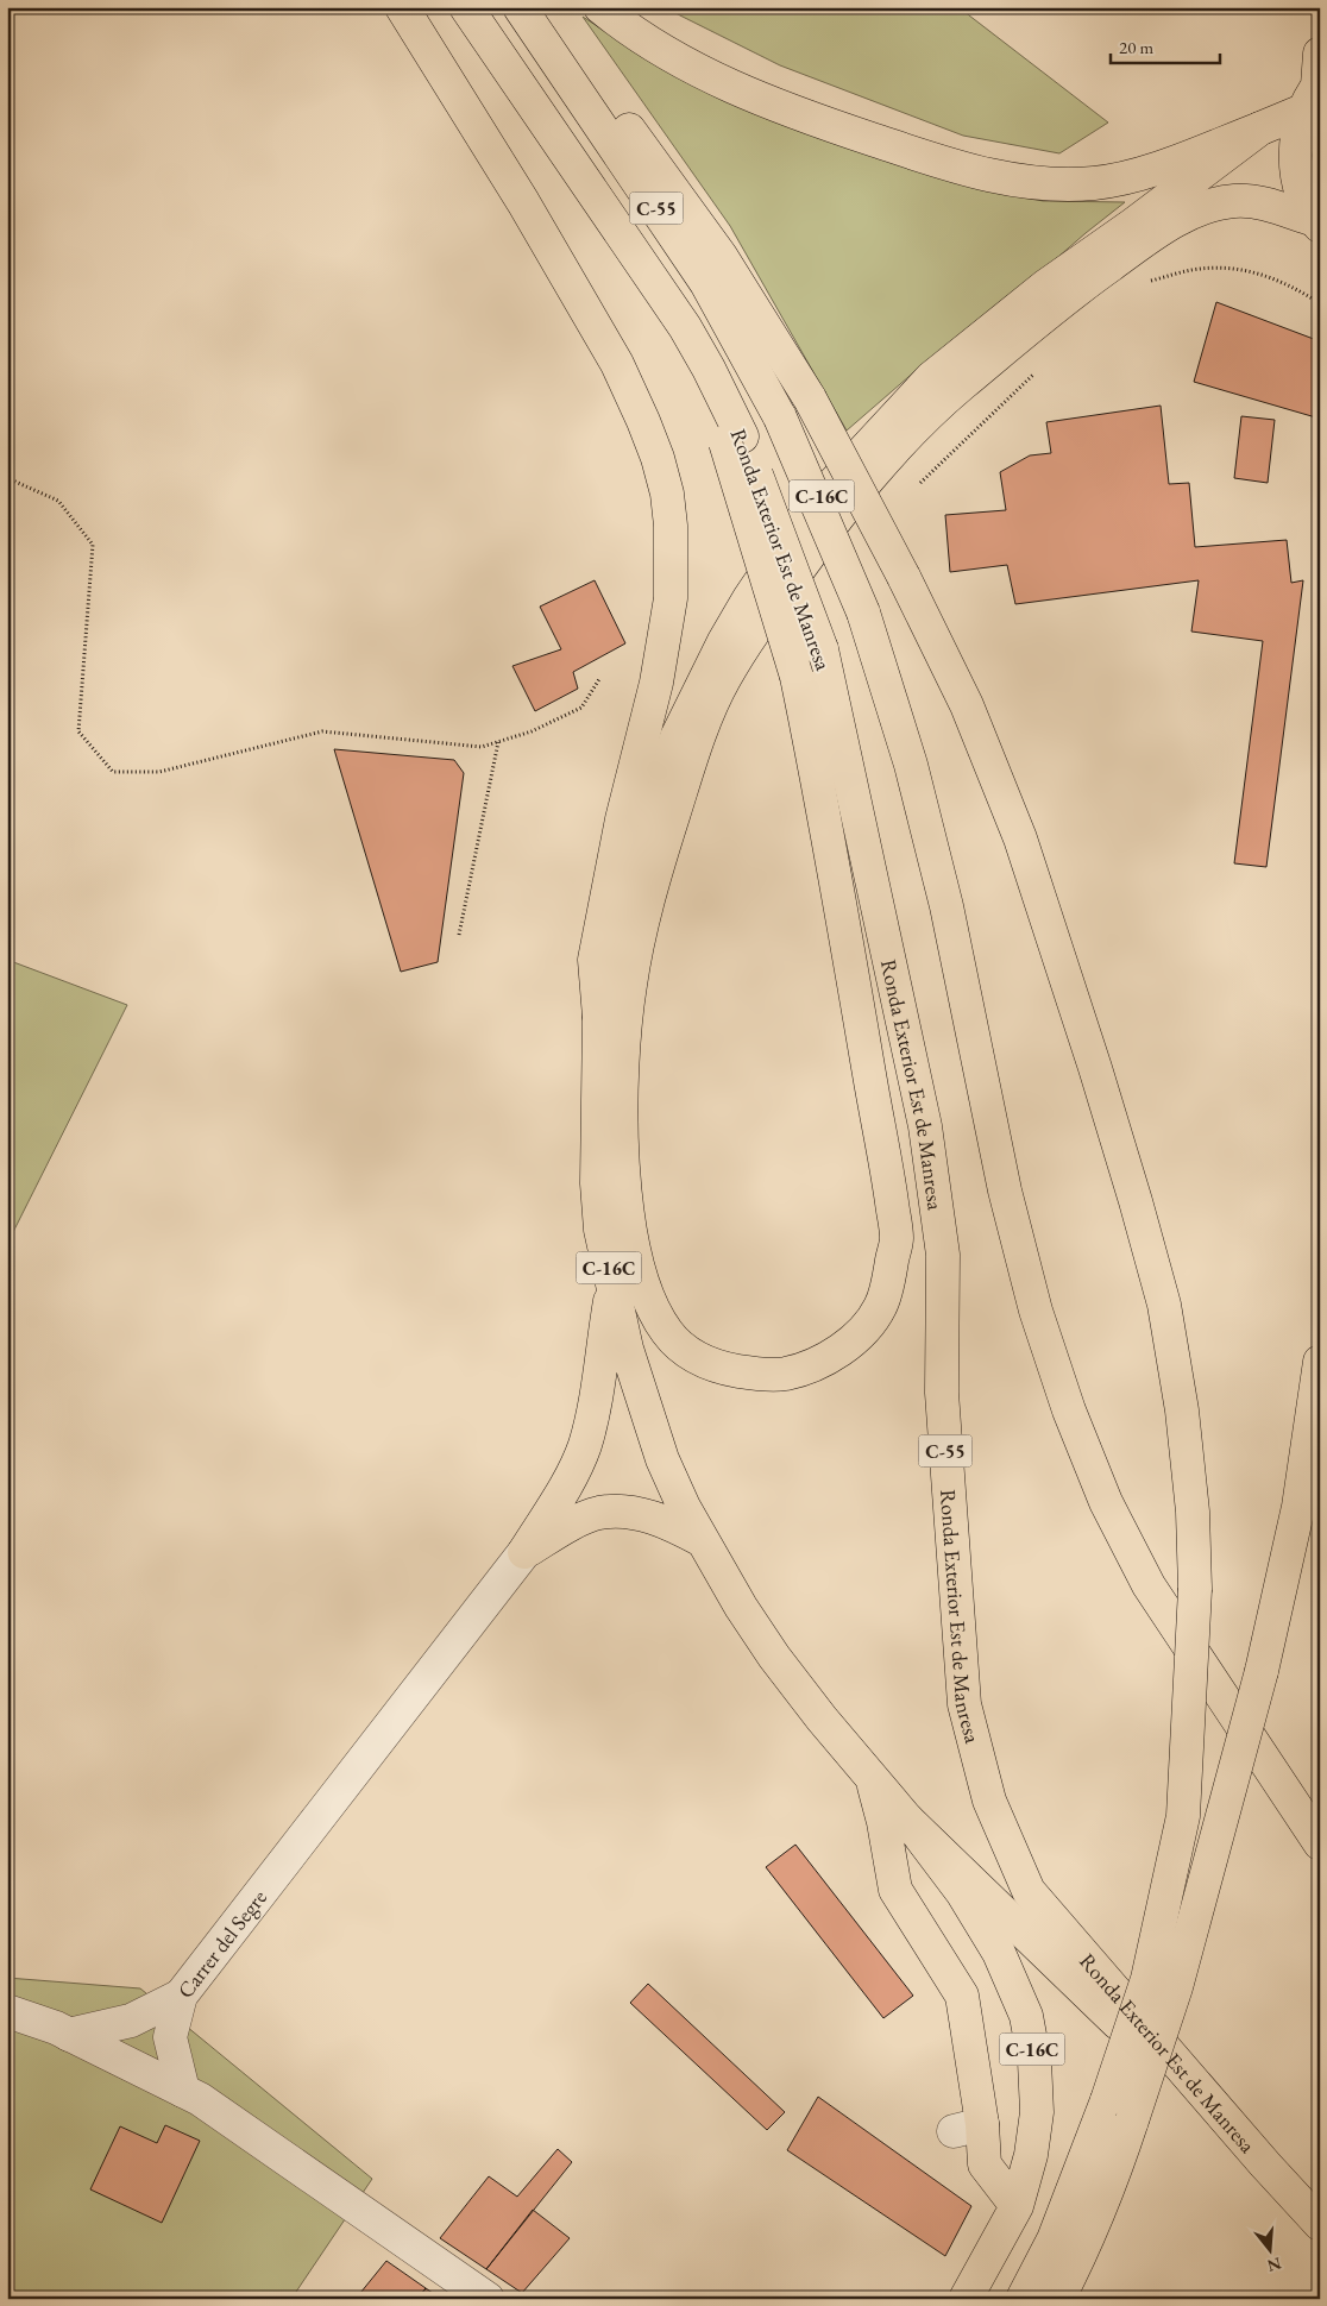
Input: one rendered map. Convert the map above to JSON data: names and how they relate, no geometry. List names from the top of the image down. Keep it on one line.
{"streets":{"main road":["C-55","C-16C","Ronda Exterior Est de Manresa"],"street":["Carrer del Segre"]},"crossings":[["C-55","Ronda Exterior Est de Manresa"]],"scale_bar":"20 m","north":"bottom"}
